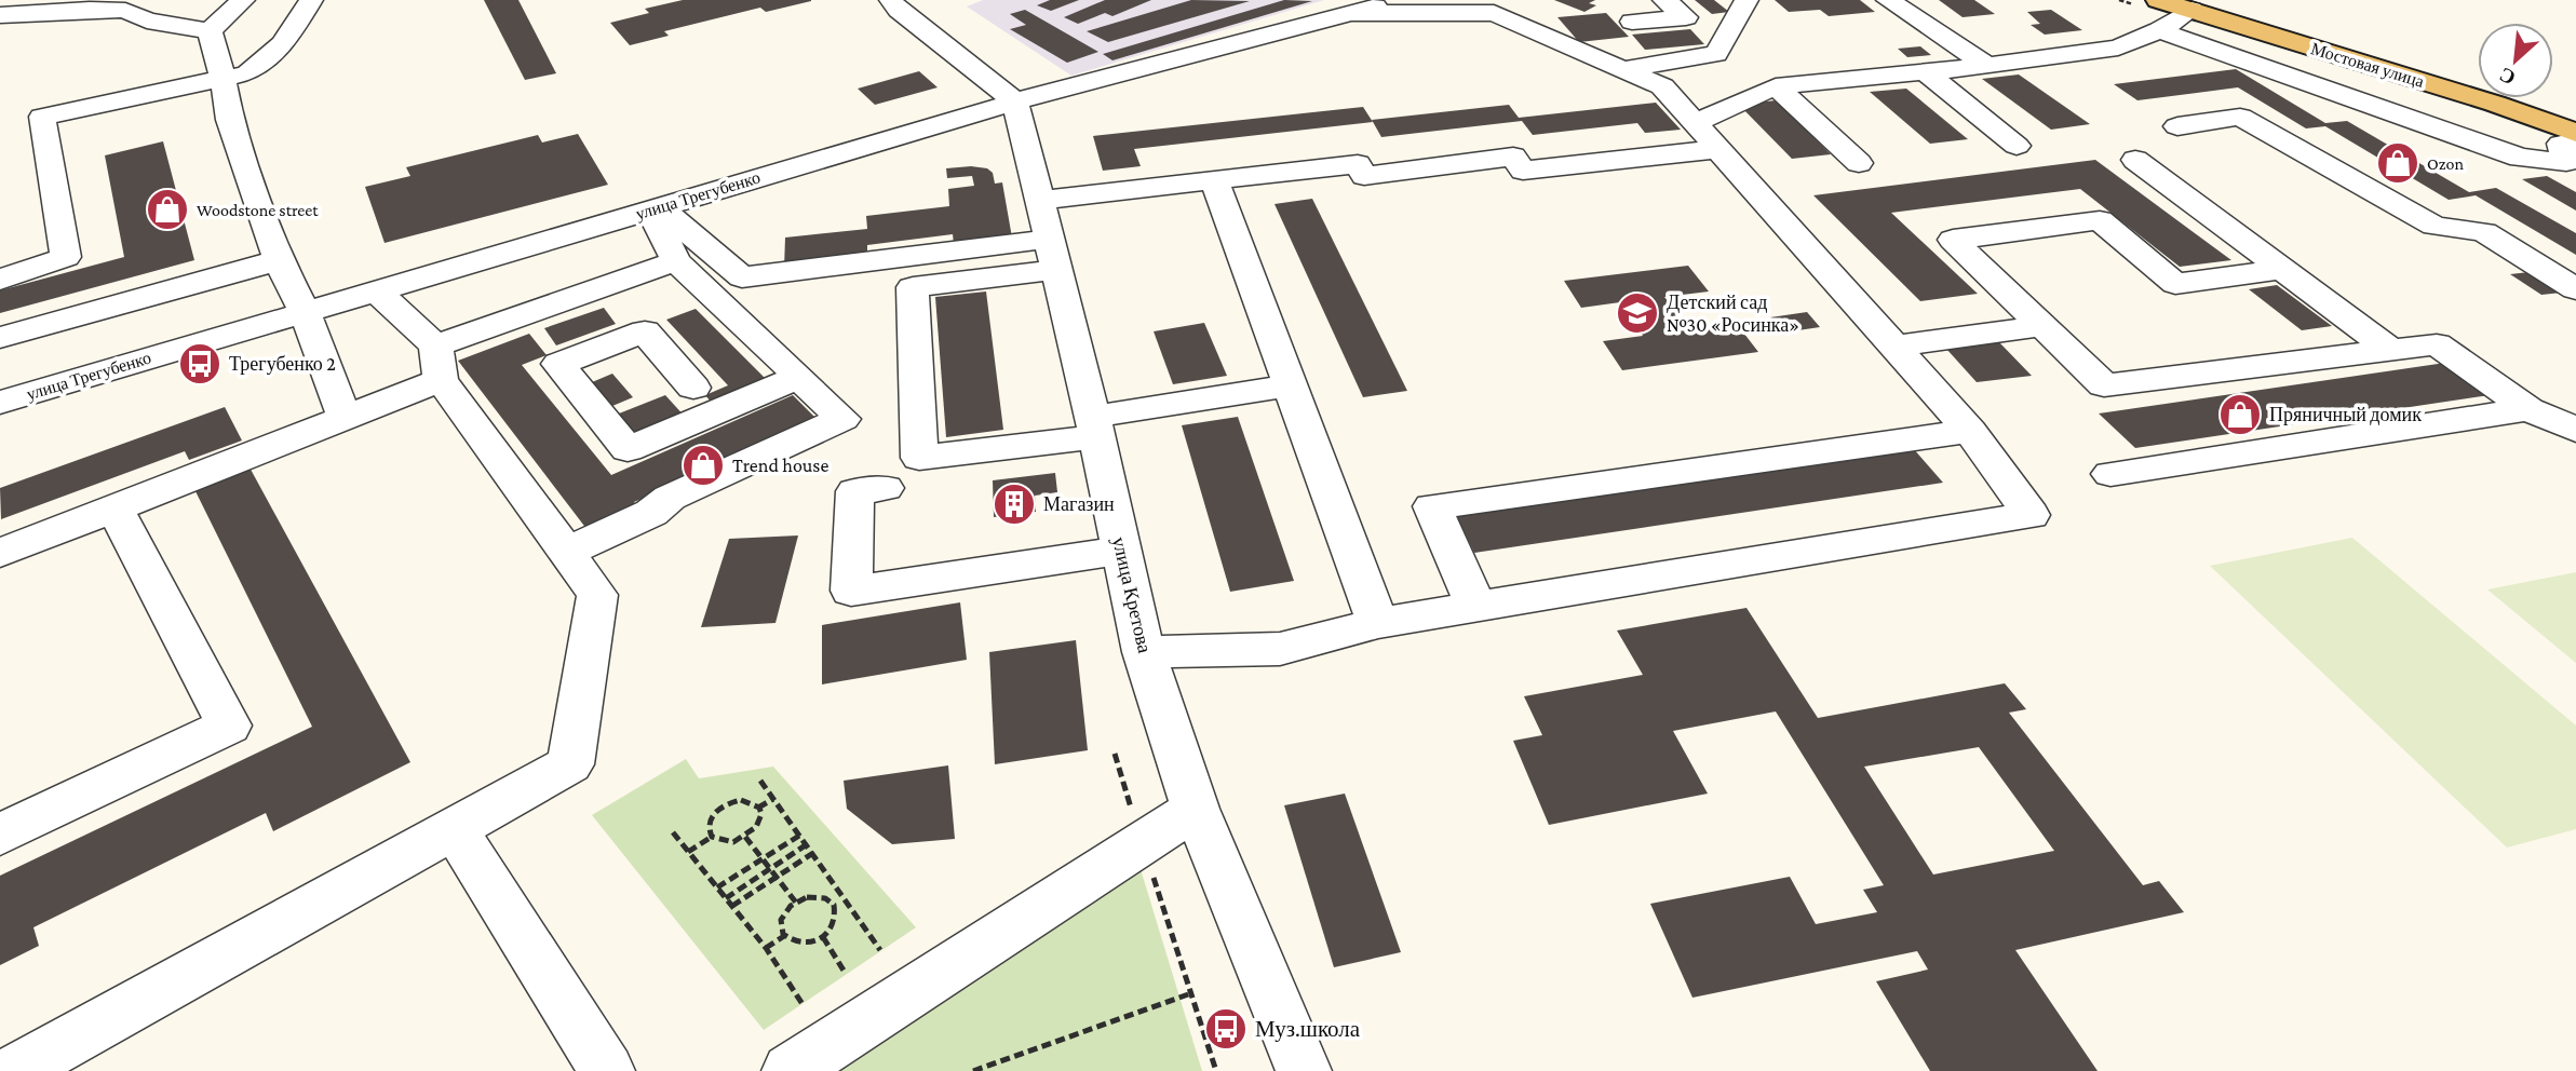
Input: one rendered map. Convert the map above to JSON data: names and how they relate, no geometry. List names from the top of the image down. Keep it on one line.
{"streets":{"main road":["Мостовая улица"],"street":["улица Трегубенко","улица Кретова"]},"crossings":[["улица Трегубенко","улица Кретова"]],"places":{"shop":["Ozon","Woodstone street","Пряничный домик","Trend house"],"school or university":["Детский сад №30 «Росинка»"],"bus stop":["Трегубенко 2","Муз.школа"],"building":["Магазин"]},"north":"bottom left"}
